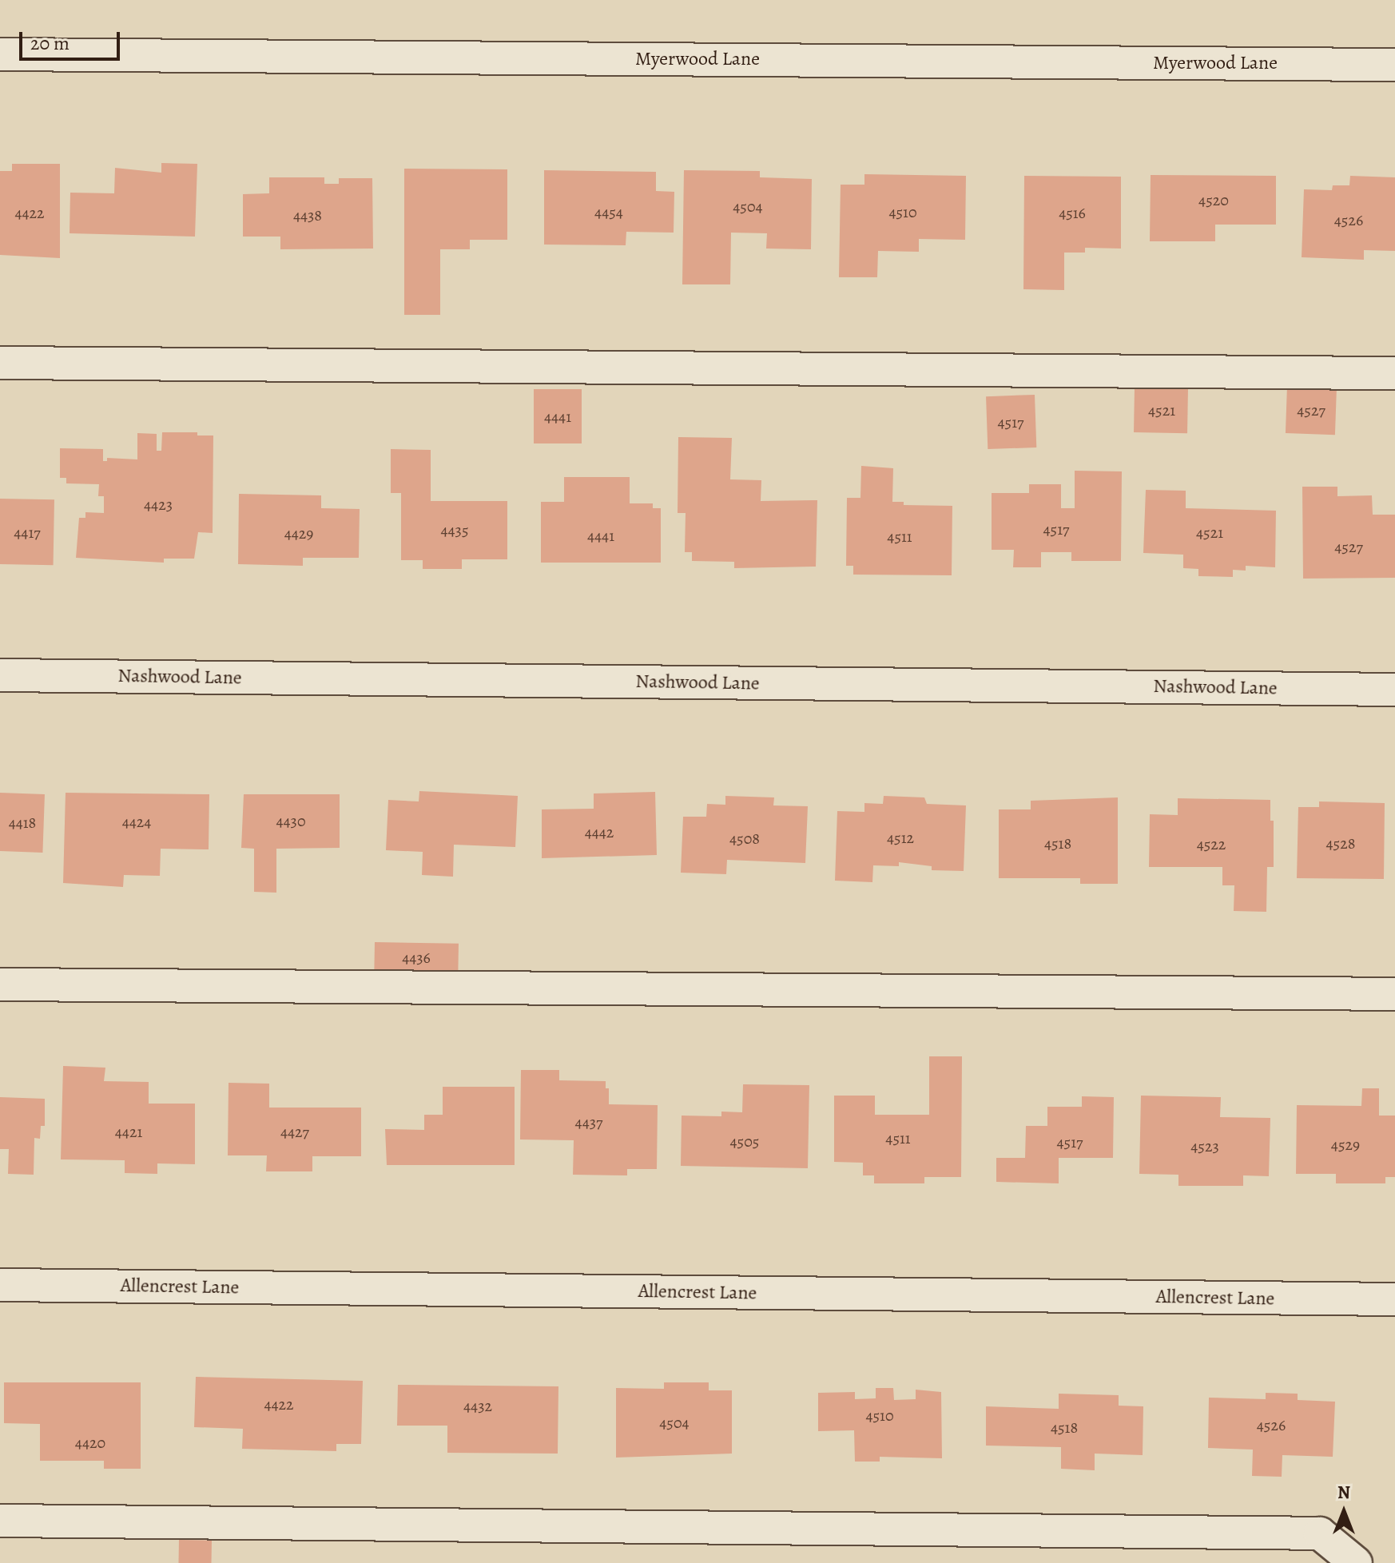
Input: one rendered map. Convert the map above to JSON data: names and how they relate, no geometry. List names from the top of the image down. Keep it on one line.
{"streets":{"street":["Myerwood Lane","Nashwood Lane","Allencrest Lane"]},"house_numbers":["4520","4504","4454","4510","4422","4516","4438","4526","4521","4527","4441","4517","4423","4517","4435","4417","4521","4429","4441","4511","4527","4430","4424","4418","4442","4512","4508","4518","4528","4522","4436","4437","4421","4427","4511","4505","4517","4529","4523","4422","4432","4510","4504","4526","4518","4420"],"scale_bar":"20 m","north":"top"}
